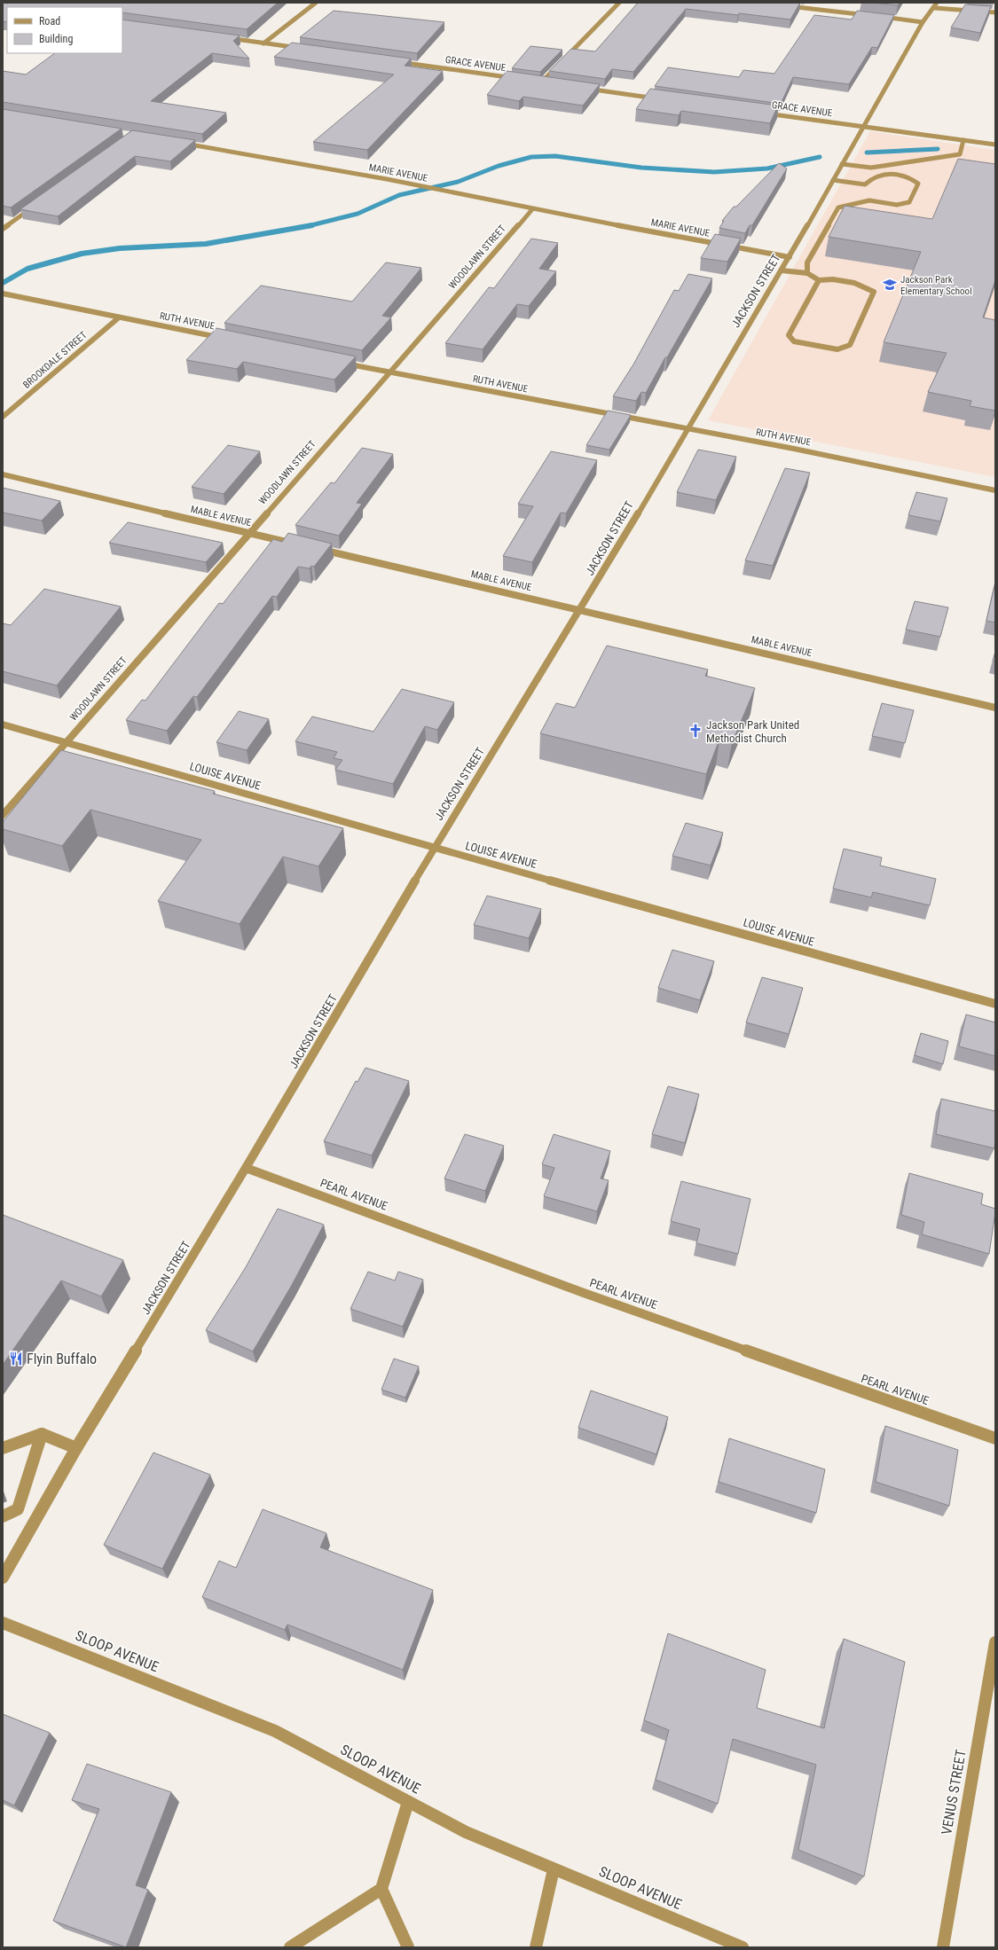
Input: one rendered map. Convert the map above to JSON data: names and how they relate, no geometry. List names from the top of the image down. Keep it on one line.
{"streets":{"street":["GRACE AVENUE","MARIE AVENUE","WOODLAWN STREET","JACKSON STREET","RUTH AVENUE","BROOKDALE STREET","MABLE AVENUE","LOUISE AVENUE","PEARL AVENUE","SLOOP AVENUE","VENUS STREET"]},"crossings":[["GRACE AVENUE","JACKSON STREET"],["MARIE AVENUE","WOODLAWN STREET"],["MARIE AVENUE","JACKSON STREET"],["WOODLAWN STREET","RUTH AVENUE"],["WOODLAWN STREET","MABLE AVENUE"],["WOODLAWN STREET","LOUISE AVENUE"],["JACKSON STREET","RUTH AVENUE"],["JACKSON STREET","MABLE AVENUE"],["JACKSON STREET","LOUISE AVENUE"],["JACKSON STREET","PEARL AVENUE"],["RUTH AVENUE","BROOKDALE STREET"]],"places":{"school or university":["Jackson Park Elementary School"],"church":["Jackson Park United Methodist Church"],"restaurant":["Flyin Buffalo"]},"legend":["Road","Building"]}
